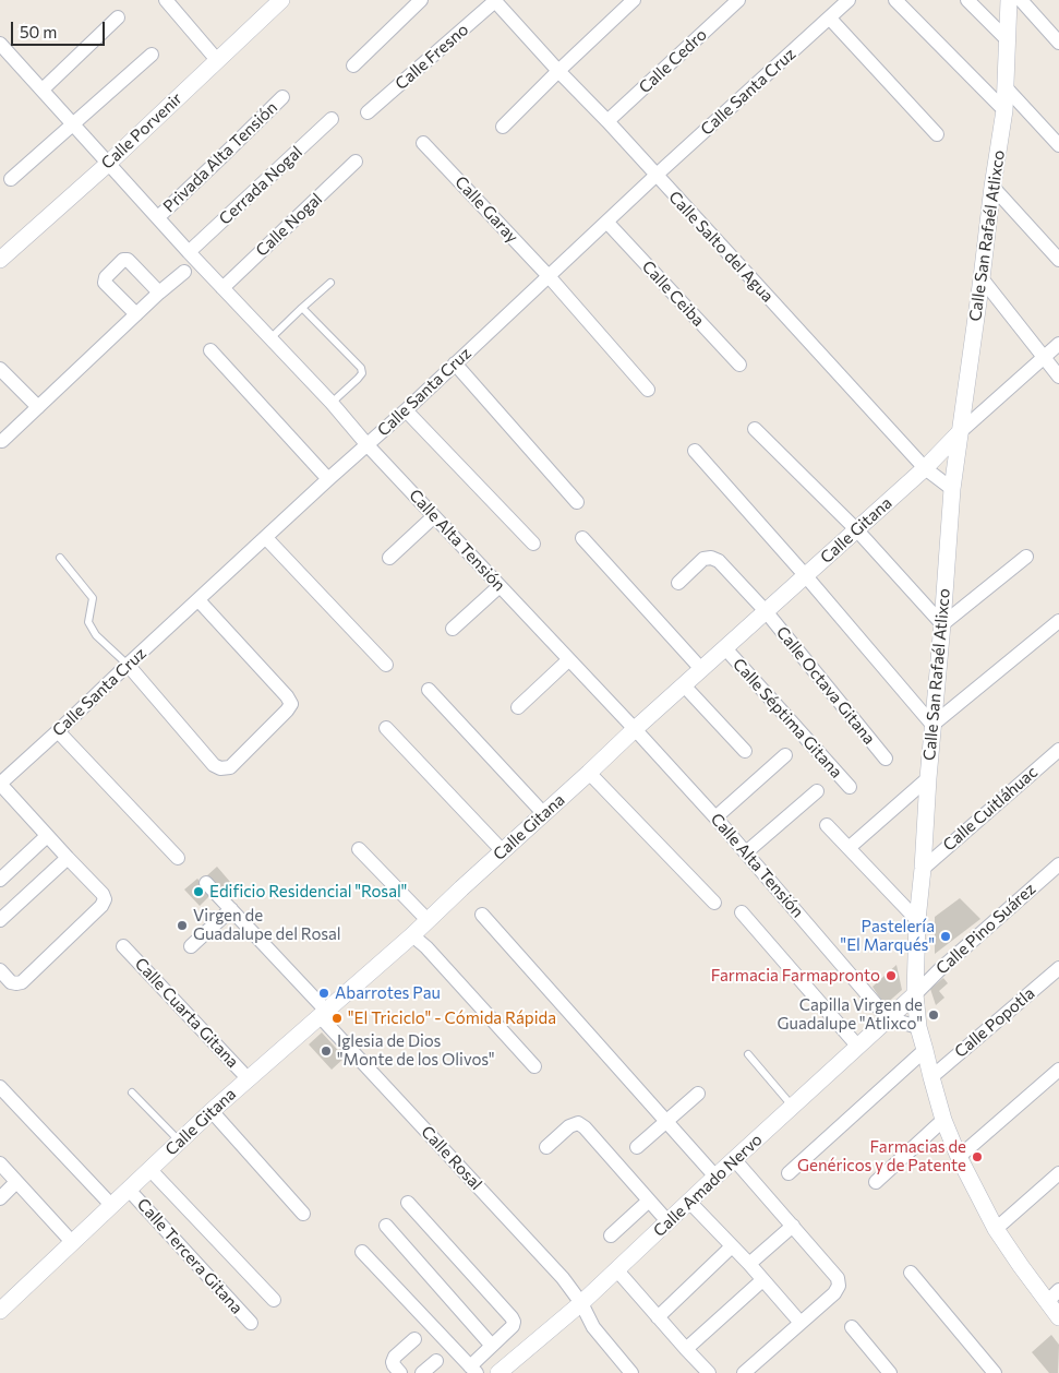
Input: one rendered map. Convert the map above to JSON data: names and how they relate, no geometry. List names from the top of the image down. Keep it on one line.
{"streets":{"street":["Calle Fresno","Calle Cedro","Calle Santa Cruz","Calle Porvenir","Privada Alta Tensión","Cerrada Nogal","Calle Garay","Calle Nogal","Calle San Rafaél Atlixco","Calle Salto del Agua","Calle Ceiba","Calle Gitana","Calle Alta Tensión","Calle Octava Gitana","Calle Séptima Gitana","Calle Cuitláhuac","Calle Pino Suárez","Calle Cuarta Gitana","Calle Popotla","Calle Rosal","Calle Amado Nervo","Calle Tercera Gitana"]},"crossings":[["Calle Fresno","Calle Salto del Agua"],["Calle Cedro","Calle Salto del Agua"],["Calle Santa Cruz","Calle Garay"],["Calle Santa Cruz","Calle Salto del Agua"],["Calle Santa Cruz","Calle Ceiba"],["Calle Santa Cruz","Calle Alta Tensión"],["Calle Porvenir","Calle Alta Tensión"],["Privada Alta Tensión","Calle Alta Tensión"],["Cerrada Nogal","Calle Alta Tensión"],["Calle Nogal","Calle Alta Tensión"],["Calle San Rafaél Atlixco","Calle Salto del Agua"],["Calle San Rafaél Atlixco","Calle Gitana"],["Calle San Rafaél Atlixco","Calle Cuitláhuac"],["Calle San Rafaél Atlixco","Calle Pino Suárez"],["Calle San Rafaél Atlixco","Calle Popotla"],["Calle San Rafaél Atlixco","Calle Amado Nervo"],["Calle Salto del Agua","Calle Gitana"],["Calle Gitana","Calle Alta Tensión"],["Calle Gitana","Calle Octava Gitana"],["Calle Gitana","Calle Séptima Gitana"],["Calle Gitana","Calle Cuarta Gitana"],["Calle Gitana","Calle Rosal"],["Calle Gitana","Calle Tercera Gitana"],["Calle Alta Tensión","Calle Amado Nervo"],["Calle Pino Suárez","Calle Amado Nervo"],["Calle Rosal","Calle Amado Nervo"]],"places":["Edificio Residencial \"Rosal\"","Virgen de Guadalupe del Rosal","Pastelería \"El Marqués\"","Farmacia Farmapronto","Abarrotes Pau","Capilla Virgen de Guadalupe \"Atlixco\"","\"El Triciclo\" - Cómida Rápida","Iglesia de Dios \"Monte de los Olivos\"","Farmacias de Genéricos y de Patente"],"scale_bar":"50 m"}
